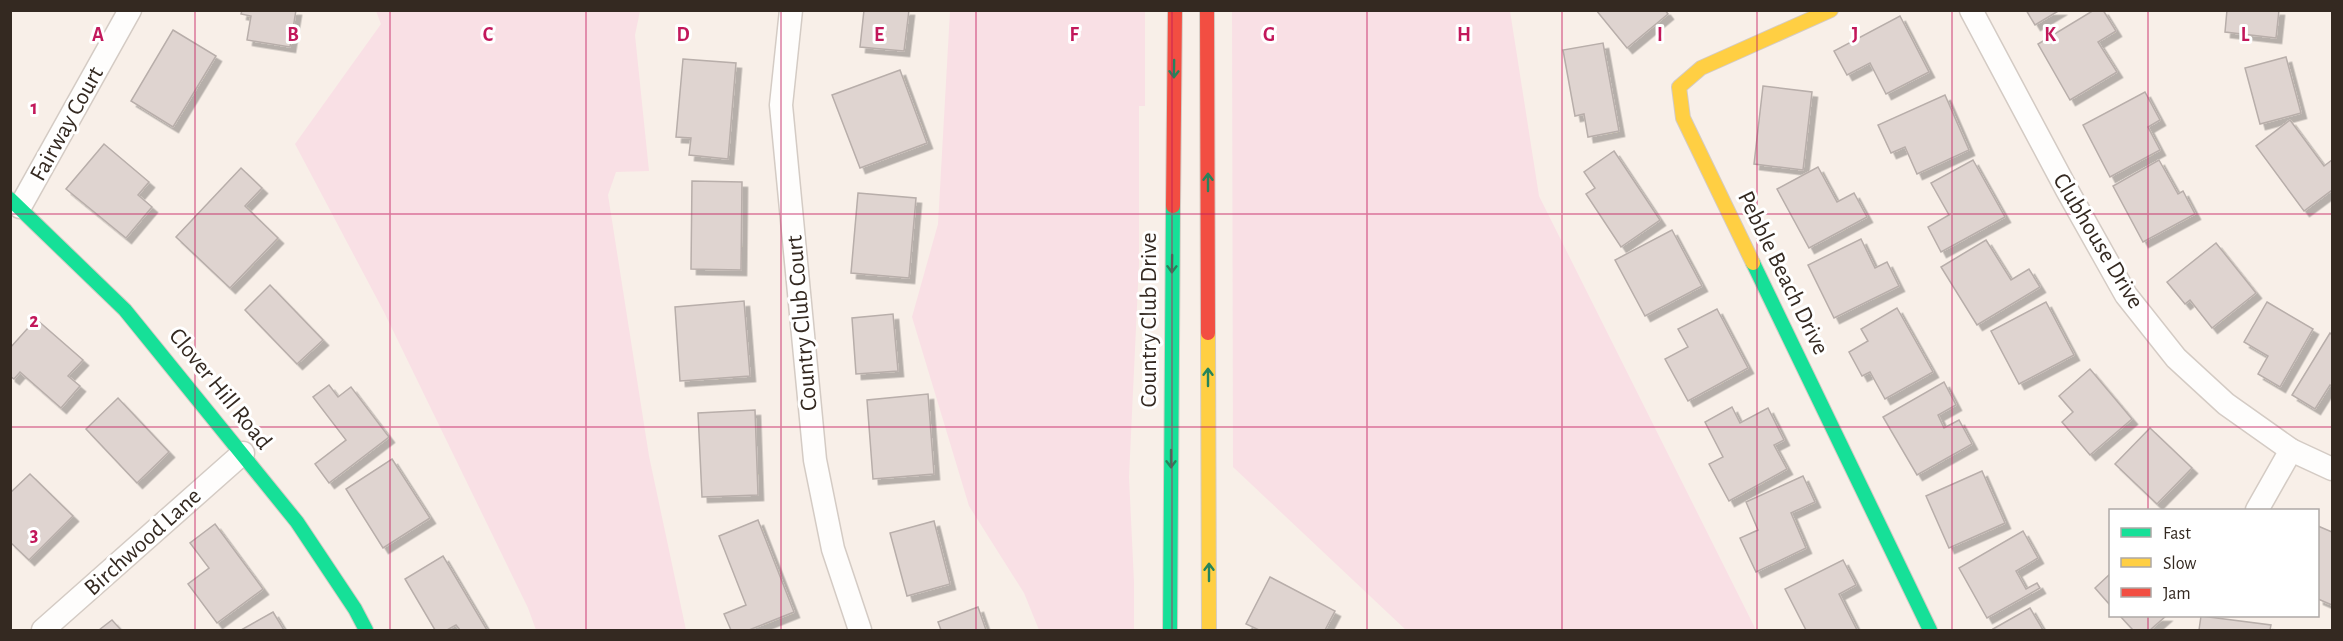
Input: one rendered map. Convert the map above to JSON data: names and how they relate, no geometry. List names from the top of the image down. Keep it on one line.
{"streets":{"street":["Fairway Court","Clubhouse Drive","Pebble Beach Drive","Country Club Drive","Country Club Court","Clover Hill Road","Birchwood Lane"]},"crossings":[["Fairway Court","Clover Hill Road"],["Clover Hill Road","Birchwood Lane"]],"legend":["Fast","Slow","Jam"],"grid":{"columns":["A","B","C","D","E","F","G","H","I","J","K","L"],"rows":["1","2","3"]}}
